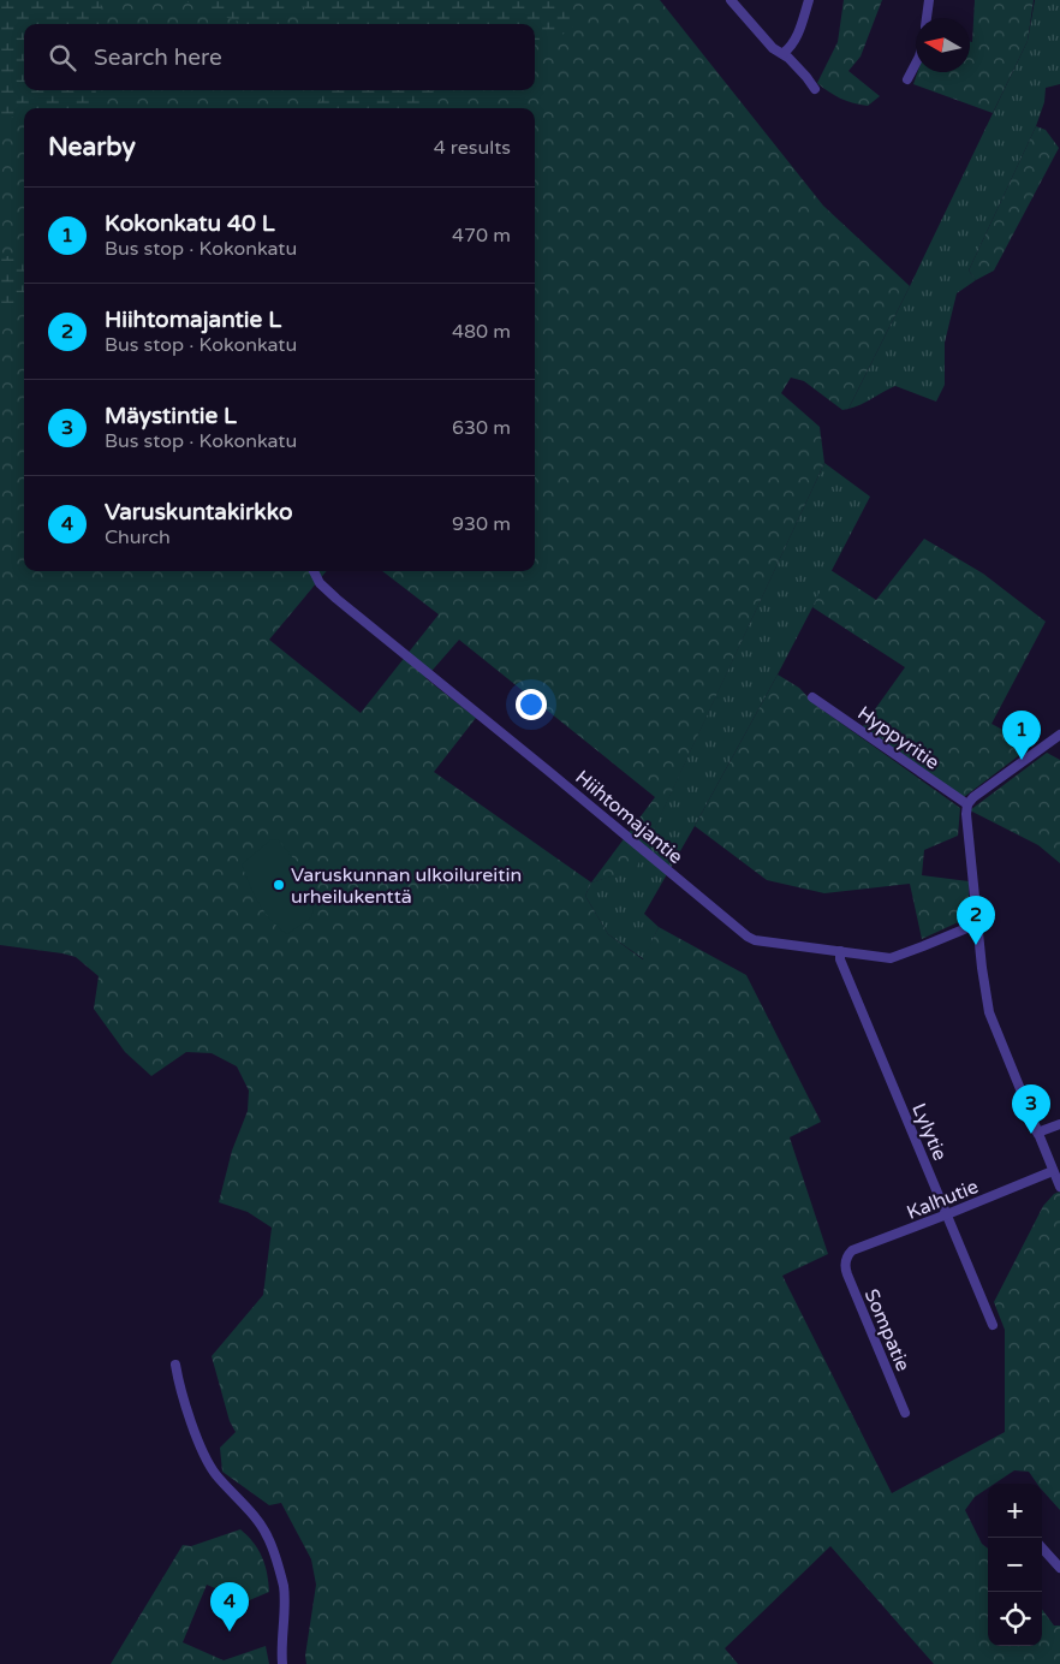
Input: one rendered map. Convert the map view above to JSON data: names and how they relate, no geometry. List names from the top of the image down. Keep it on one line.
{"streets":{"street":["Hyppyritie","Hiihtomajantie","Lylytie","Kalhutie","Sompatie"]},"crossings":[["Hiihtomajantie","Lylytie"],["Lylytie","Kalhutie"],["Kalhutie","Sompatie"]],"places":["Varuskunnan ulkoilureitin urheilukenttä"],"north":"left","page":{"search":"Search here","heading":["Nearby","4 results"],"list":[{"mark":"1","name":"Kokonkatu 40 L","note":"Bus stop · Kokonkatu","value":"470 m"},{"mark":"2","name":"Hiihtomajantie L","note":"Bus stop · Kokonkatu","value":"480 m"},{"mark":"3","name":"Mäystintie L","note":"Bus stop · Kokonkatu","value":"630 m"},{"mark":"4","name":"Varuskuntakirkko","note":"Church","value":"930 m"}],"pins":["1","2","3","4"],"map_buttons":["+","−"]}}
